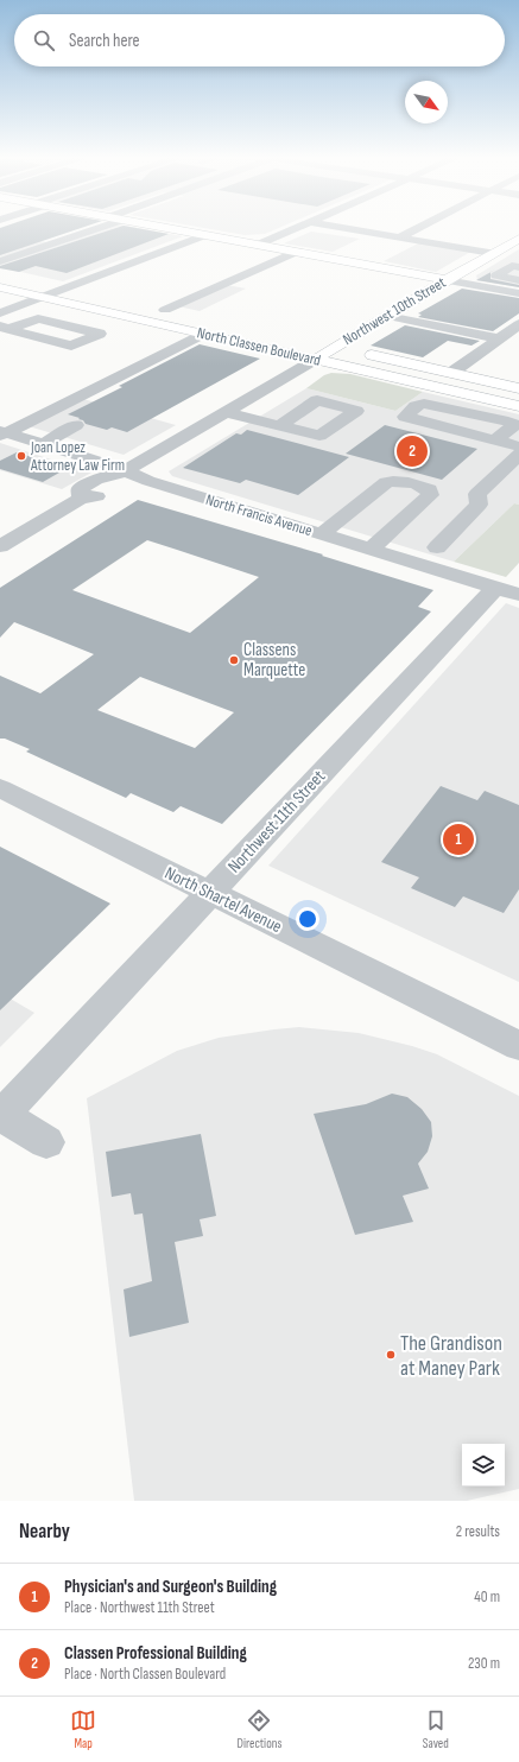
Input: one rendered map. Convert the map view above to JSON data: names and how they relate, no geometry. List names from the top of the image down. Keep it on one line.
{"streets":{"main road":["Northwest 10th Street","North Classen Boulevard"],"street":["North Francis Avenue","Northwest 11th Street","North Shartel Avenue"]},"crossings":[["Northwest 10th Street","North Classen Boulevard"],["Northwest 10th Street","North Francis Avenue"],["North Francis Avenue","Northwest 11th Street"],["Northwest 11th Street","North Shartel Avenue"]],"places":["Joan Lopez Attorney Law Firm","Classens Marquette","The Grandison at Maney Park"],"north":"bottom right","page":{"search":"Search here","pins":["2","1"],"heading":["Nearby","2 results"],"list":[{"mark":"1","name":"Physician's and Surgeon's Building","note":"Place · Northwest 11th Street","value":"40 m"},{"mark":"2","name":"Classen Professional Building","note":"Place · North Classen Boulevard","value":"230 m"}],"nav":["Map","Directions","Saved"]}}
